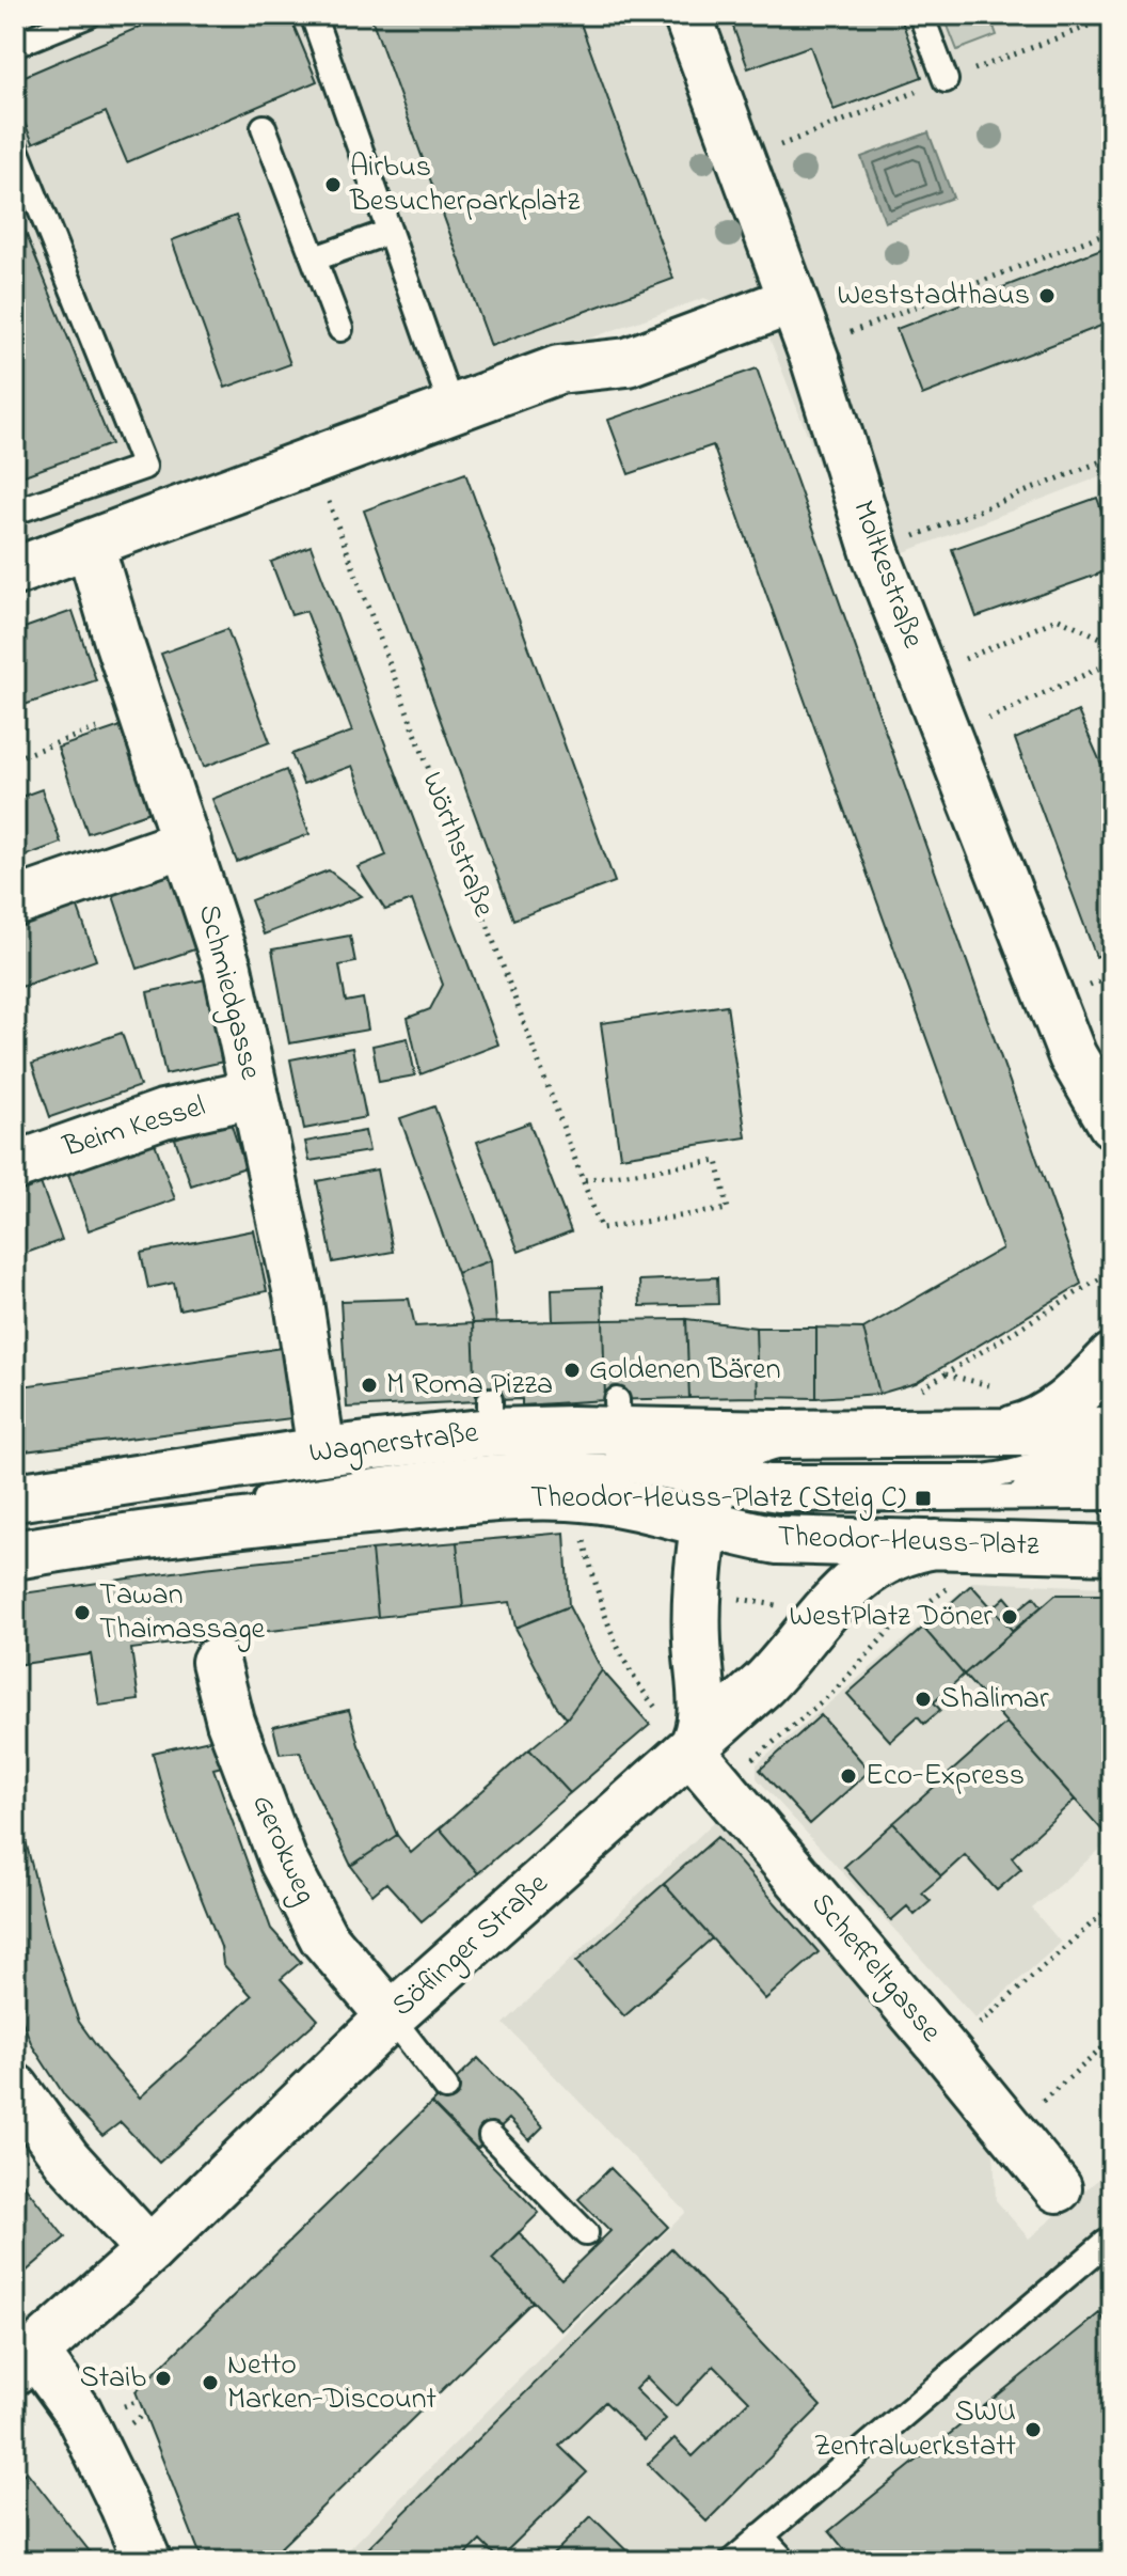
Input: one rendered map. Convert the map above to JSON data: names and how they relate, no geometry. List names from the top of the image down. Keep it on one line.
{"streets":{"street":["Moltkestraße","Schmiedgasse","Beim Kessel","Wagnerstraße","Theodor-Heuss-Platz","Gerokweg","Söflinger Straße","Scheffeltgasse"],"path":["Wörthstraße"]},"crossings":[["Schmiedgasse","Beim Kessel"],["Schmiedgasse","Wagnerstraße"],["Wagnerstraße","Theodor-Heuss-Platz"],["Theodor-Heuss-Platz","Söflinger Straße"],["Gerokweg","Söflinger Straße"],["Söflinger Straße","Scheffeltgasse"]],"places":{"other":["Airbus Besucherparkplatz","Weststadthaus","Goldenen Bären","M Roma Pizza","Tawan Thaimassage","WestPlatz Döner","Shalimar","Eco-Express","Staib","Netto Marken-Discount","SWU Zentralwerkstatt"],"transit":["Theodor-Heuss-Platz (Steig C)"]}}
